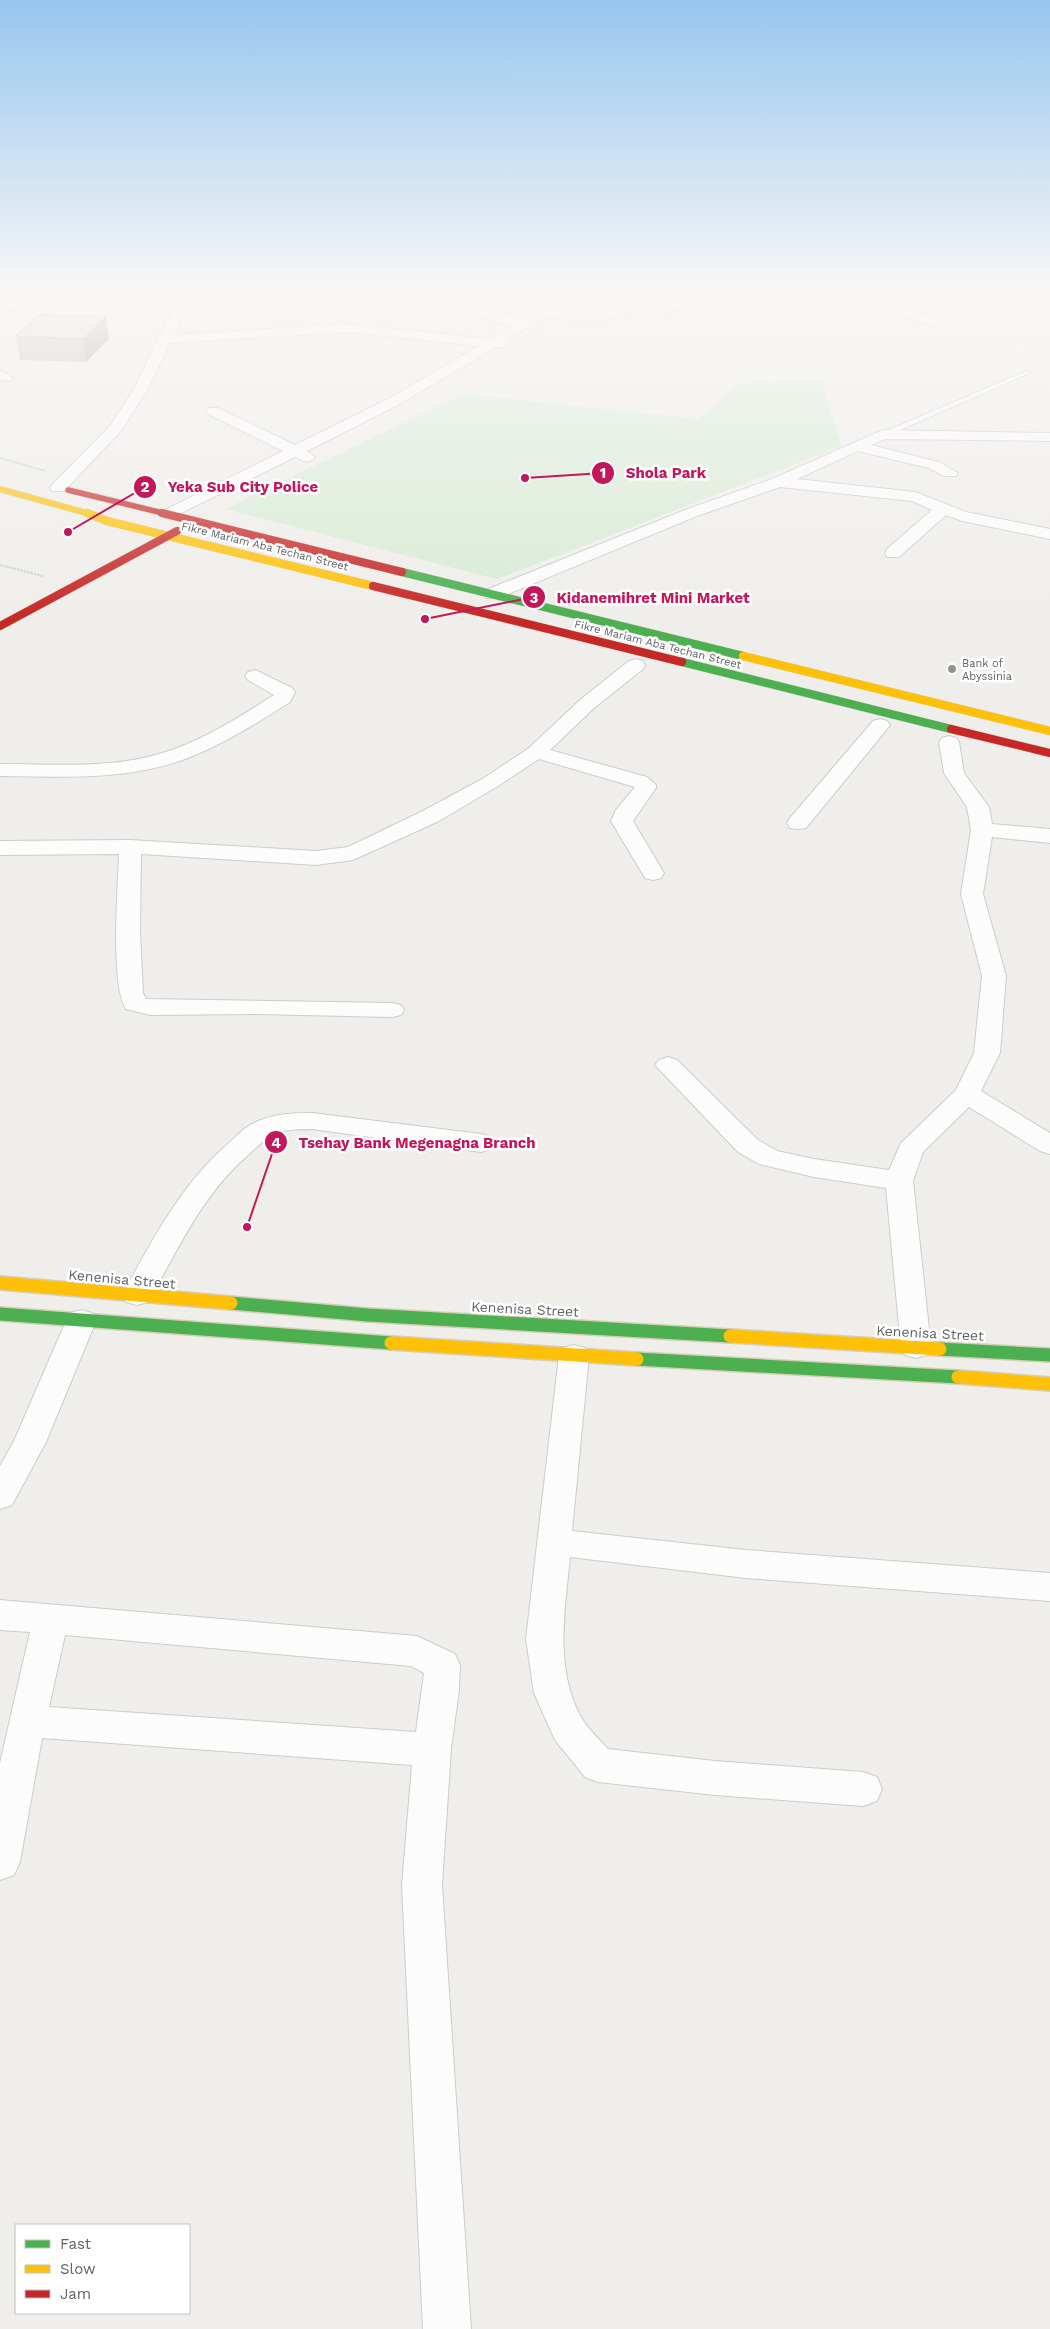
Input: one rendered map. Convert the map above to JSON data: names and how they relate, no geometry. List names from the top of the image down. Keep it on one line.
{"streets":{"main road":["Fikre Mariam Aba Techan Street","Kenenisa Street"]},"places":["Shola Park","Yeka Sub City Police","Kidanemihret Mini Market","Bank of Abyssinia","Tsehay Bank Megenagna Branch"],"legend":["Fast","Slow","Jam"]}
